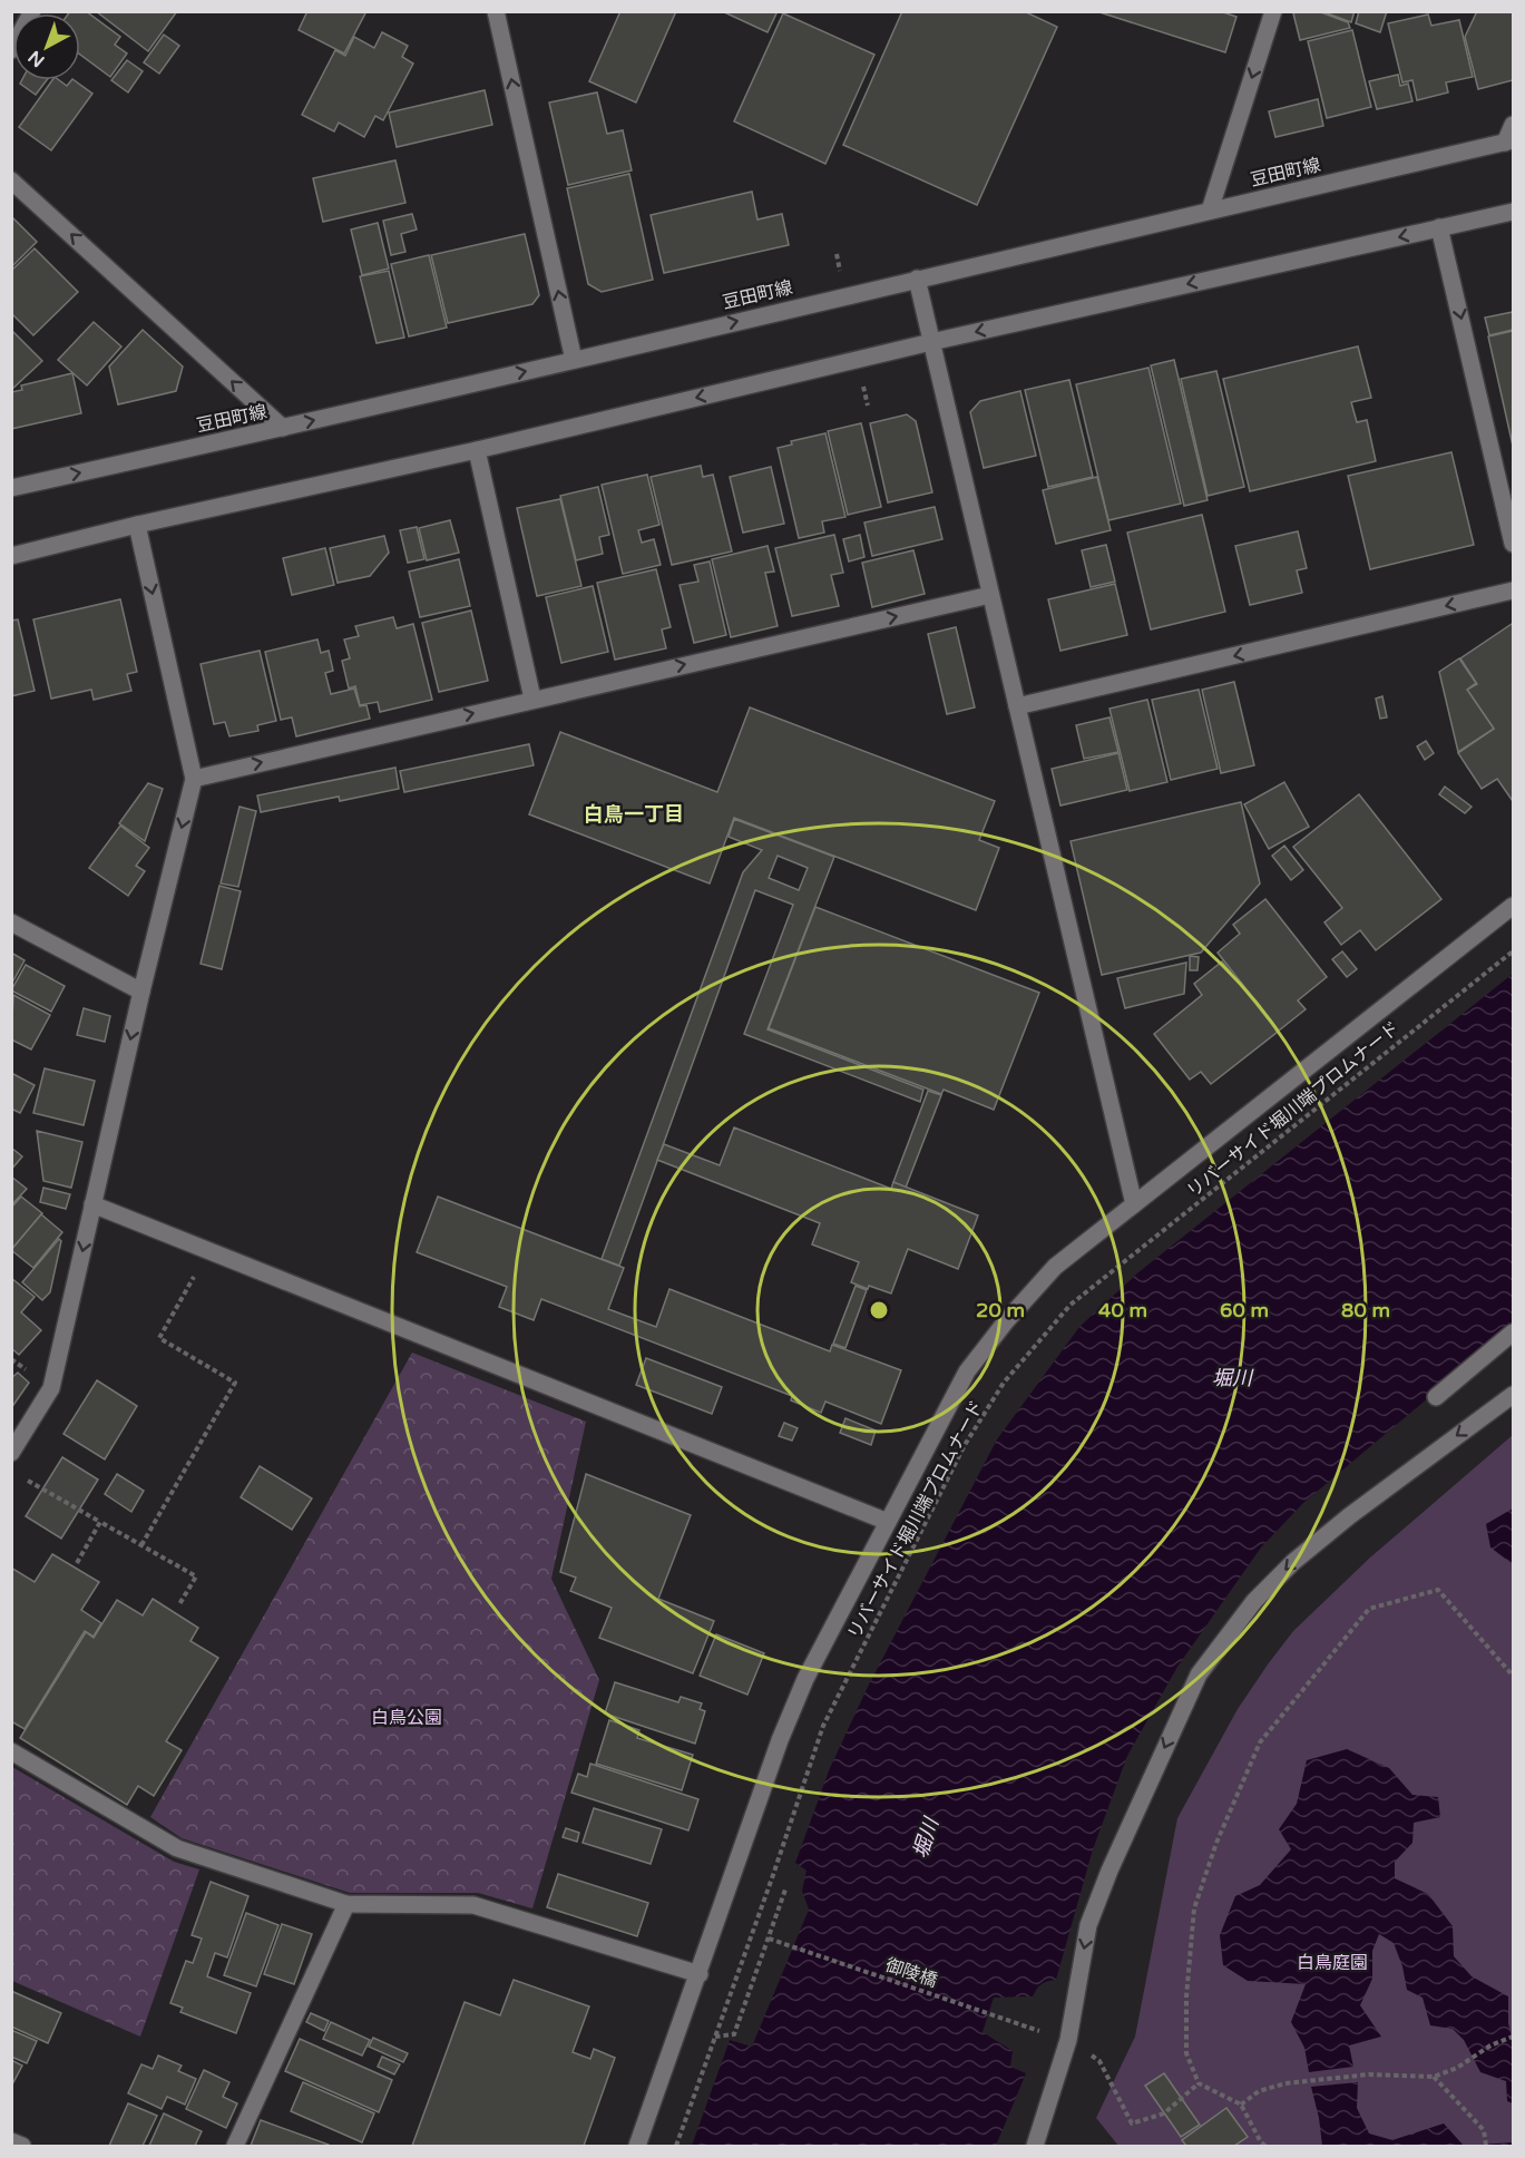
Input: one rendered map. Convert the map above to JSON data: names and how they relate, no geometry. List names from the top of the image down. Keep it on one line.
{"streets":{"street":["豆田町線"],"path":["リバーサイド堀川端プロムナード","御陵橋"]},"districts":["白鳥一丁目"],"water":["堀川"],"parks":["白鳥公園","白鳥庭園"],"north":"bottom left","rings":["20 m","40 m","60 m","80 m"]}
